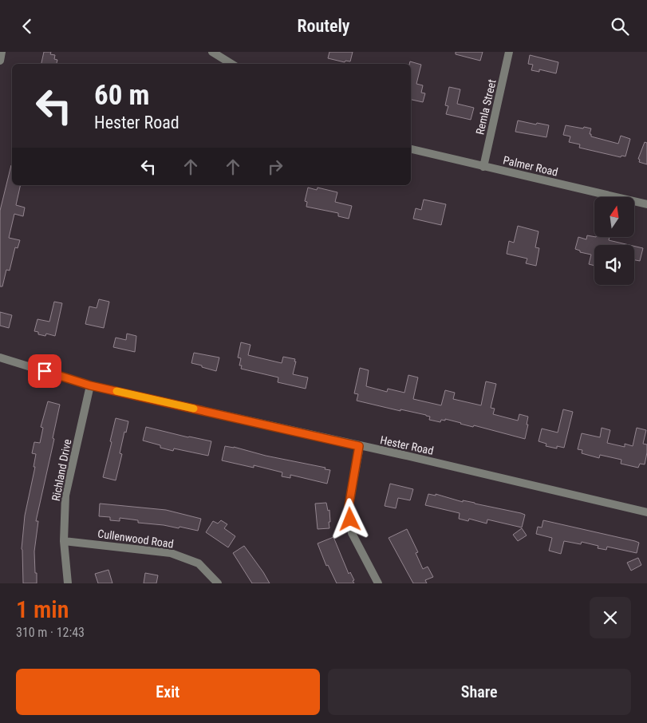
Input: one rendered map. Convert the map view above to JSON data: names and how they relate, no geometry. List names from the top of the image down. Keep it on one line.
{"streets":{"street":["Remla Street","Palmer Road","Hester Road","Richland Drive","Cullenwood Road"]},"crossings":[["Remla Street","Palmer Road"],["Hester Road","Richland Drive"],["Richland Drive","Cullenwood Road"]],"north":"top","page":{"header":"Routely","turn":["60 m","Hester Road"],"heading":["1 min","310 m · 12:43"],"buttons":["Exit","Share"]}}
